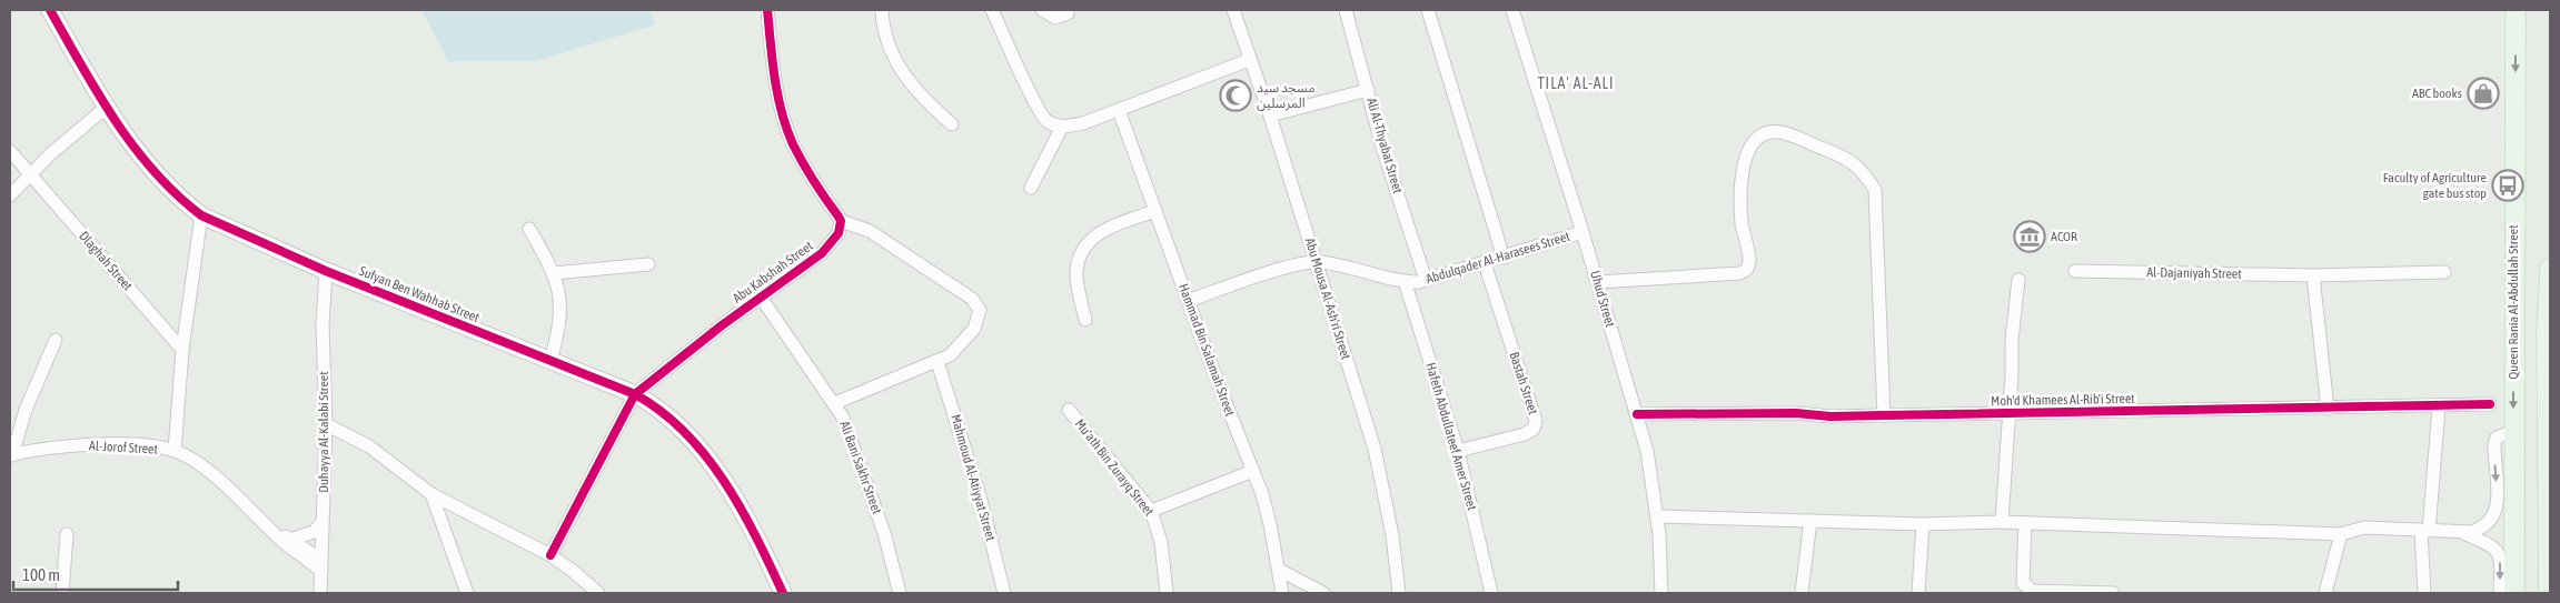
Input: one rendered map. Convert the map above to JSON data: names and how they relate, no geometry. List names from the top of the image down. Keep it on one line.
{"streets":{"main road":["Queen Rania Al-Abdullah Street"],"street":["Ali Al-Thyabat Street","Abdulqader Al-Harasees Street","Dlaghah Street","Abu Kabshah Street","Al-Dajaniyah Street","Sufyan Ben Wahhab Street","Abu Mousa Al-Ash'ri Street","Uhud Street","Hammad Bin Salamah Street","Bastah Street","Moh'd Khamees Al-Rib'i Street","Duhayya Al-Kalabi Street","Hafeth Abdullateef Amer Street","Al-Jorof Street","Ali Bani Sakhr Street","Mu'ath Bin Zurayq Street","Mahmoud Al-Atiyyat Street"]},"crossings":[["Ali Al-Thyabat Street","Abdulqader Al-Harasees Street"],["Abdulqader Al-Harasees Street","Abu Mousa Al-Ash'ri Street"],["Abdulqader Al-Harasees Street","Uhud Street"],["Abdulqader Al-Harasees Street","Bastah Street"],["Abdulqader Al-Harasees Street","Hafeth Abdullateef Amer Street"],["Abu Kabshah Street","Sufyan Ben Wahhab Street"],["Abu Kabshah Street","Ali Bani Sakhr Street"],["Sufyan Ben Wahhab Street","Duhayya Al-Kalabi Street"],["Uhud Street","Moh'd Khamees Al-Rib'i Street"],["Bastah Street","Hafeth Abdullateef Amer Street"],["Duhayya Al-Kalabi Street","Al-Jorof Street"]],"districts":["TILA' AL-ALI"],"places":{"shop":["ABC books"],"mosque":["مسجد سيد المرسلين"],"bus stop":["Faculty of Agriculture gate bus stop"],"museum":["ACOR"]},"scale_bar":"100 m"}
